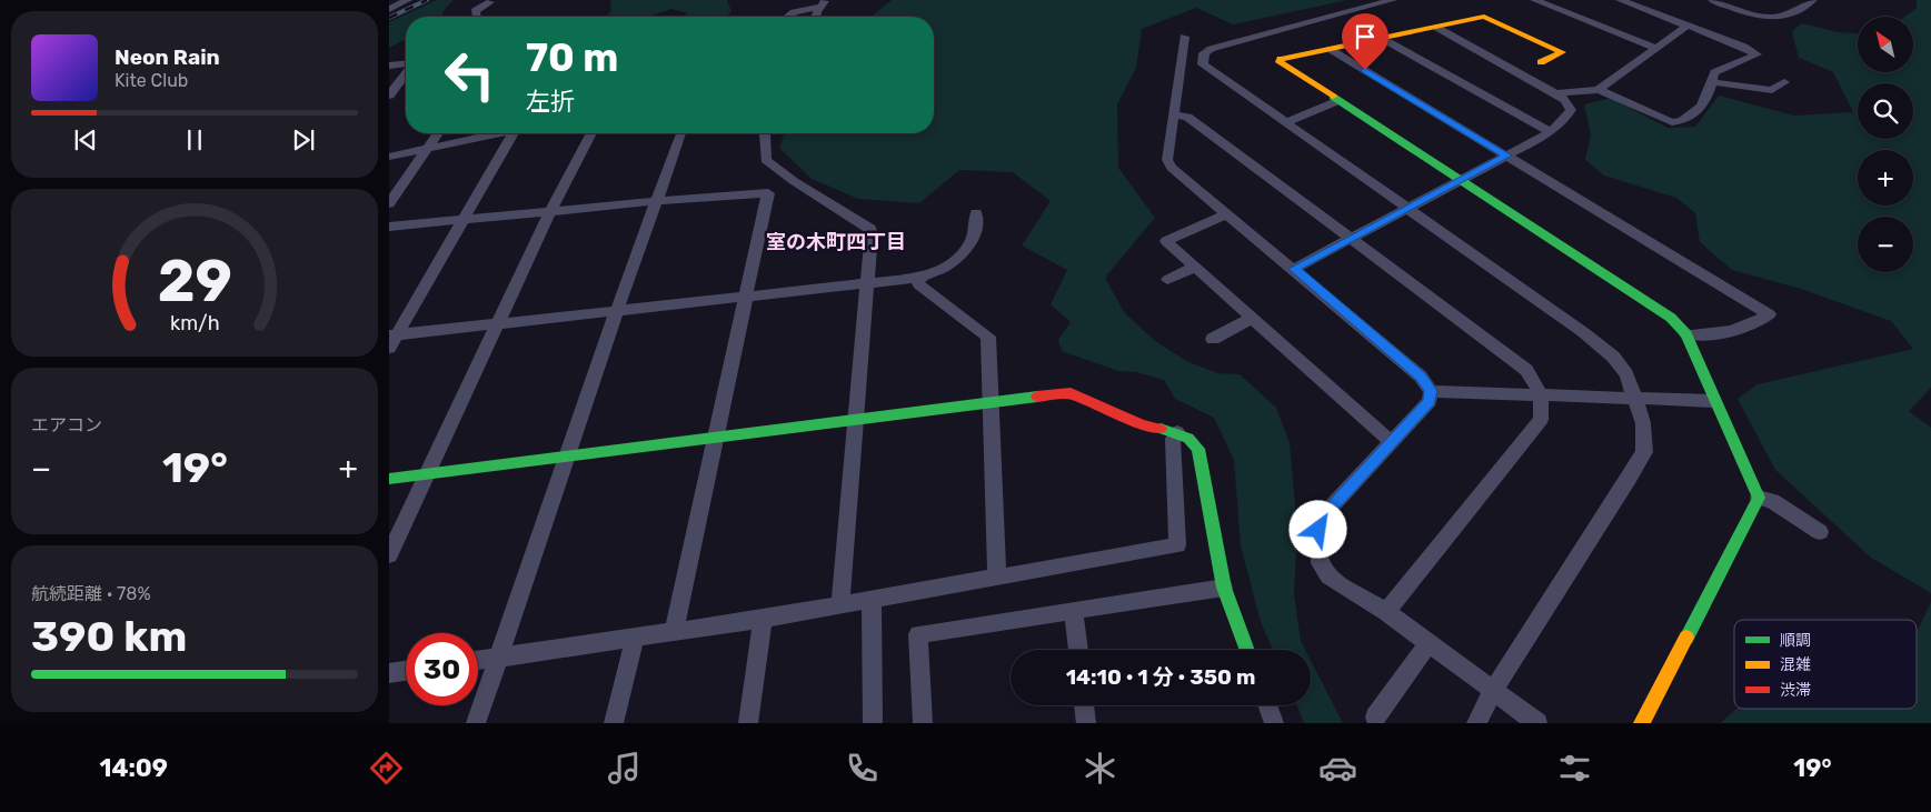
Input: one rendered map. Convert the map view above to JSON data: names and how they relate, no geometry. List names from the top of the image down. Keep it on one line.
{"districts":["室の木町四丁目"],"legend":["順調","混雑","渋滞"],"north":"top left","page":{"map_buttons":["+","−"],"turn":["70 m","左折"],"song":["Neon Rain","Kite Club"],"tile":["エアコン",["航続距離 · 78%","390 km"]],"heat":["−","19°","+"],"limit":"30","trip":"14:10 · 1 分 · 350 m","tabs":["14:09","19°"],"gauge":["29","km/h"]}}
